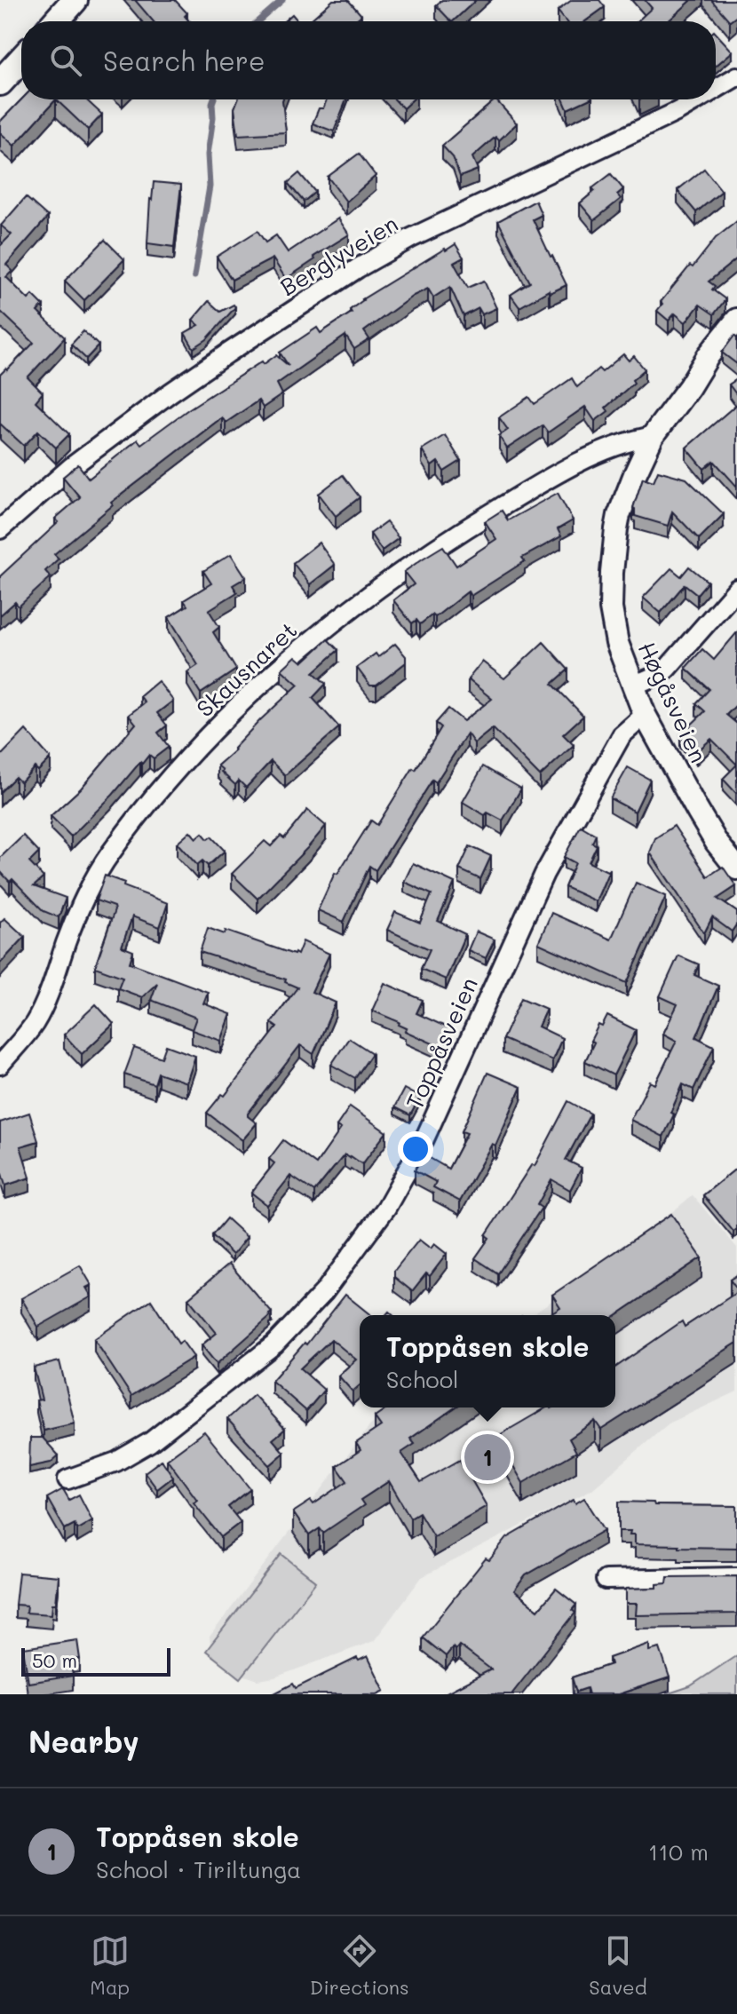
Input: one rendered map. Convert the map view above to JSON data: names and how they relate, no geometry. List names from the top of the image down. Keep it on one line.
{"streets":{"street":["Berglyveien","Skausnaret","Høgåsveien","Toppåsveien"]},"crossings":[["Skausnaret","Høgåsveien"],["Høgåsveien","Toppåsveien"]],"scale_bar":"50 m","page":{"search":"Search here","popup":["Toppåsen skole","School"],"pins":"1","scale":"50 m","heading":"Nearby","list":[{"mark":"1","name":"Toppåsen skole","note":"School · Tiriltunga","value":"110 m"}],"nav":["Map","Directions","Saved"]}}
